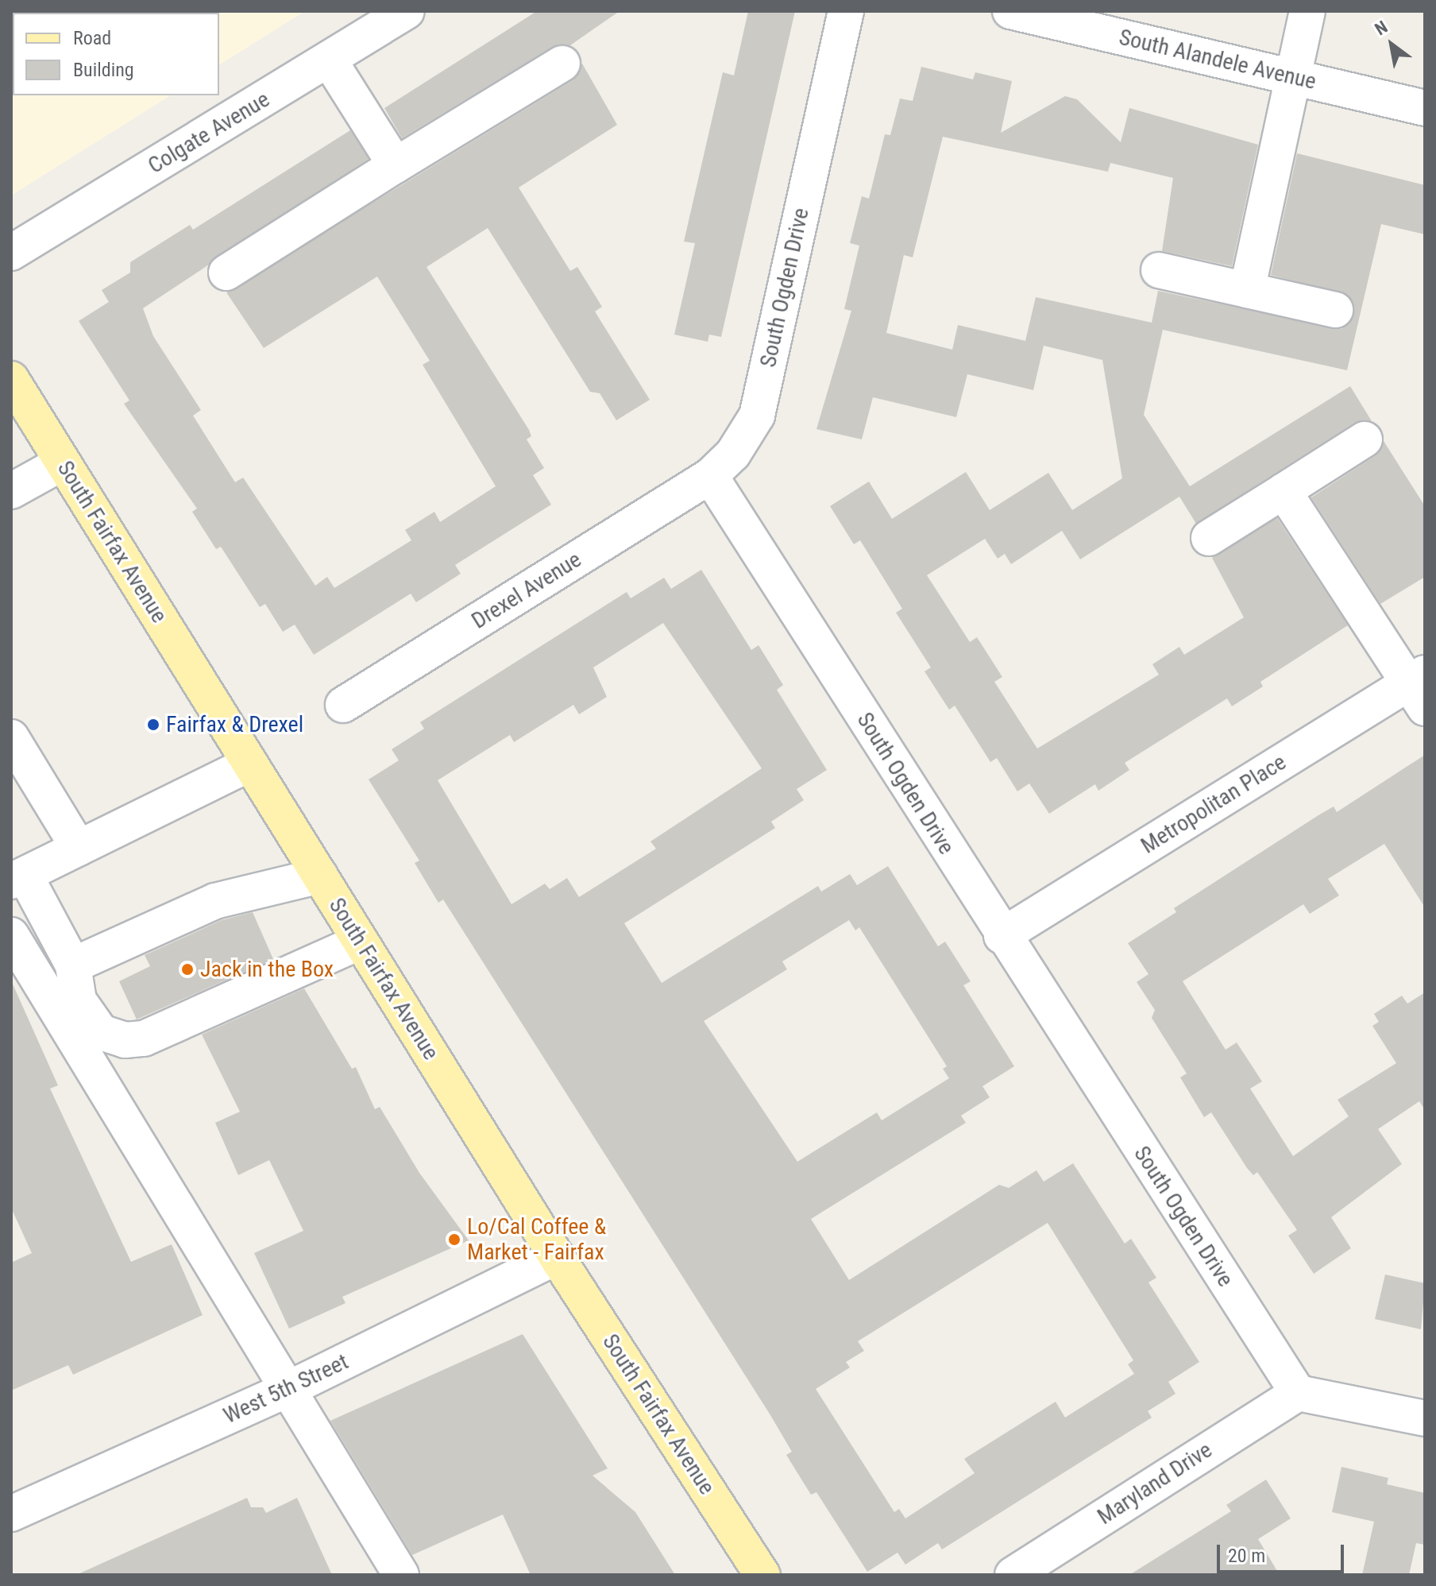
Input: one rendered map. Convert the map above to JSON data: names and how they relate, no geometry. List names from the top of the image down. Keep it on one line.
{"streets":{"main road":["South Fairfax Avenue"],"street":["South Alandele Avenue","Colgate Avenue","South Ogden Drive","Drexel Avenue","Metropolitan Place","West 5th Street","Maryland Drive"]},"crossings":[["South Ogden Drive","Drexel Avenue"],["South Ogden Drive","Metropolitan Place"],["South Ogden Drive","Maryland Drive"],["South Fairfax Avenue","West 5th Street"]],"places":["Fairfax & Drexel","Jack in the Box","Lo/Cal Coffee & Market - Fairfax"],"legend":["Road","Building"],"scale_bar":"20 m","north":"top left"}
